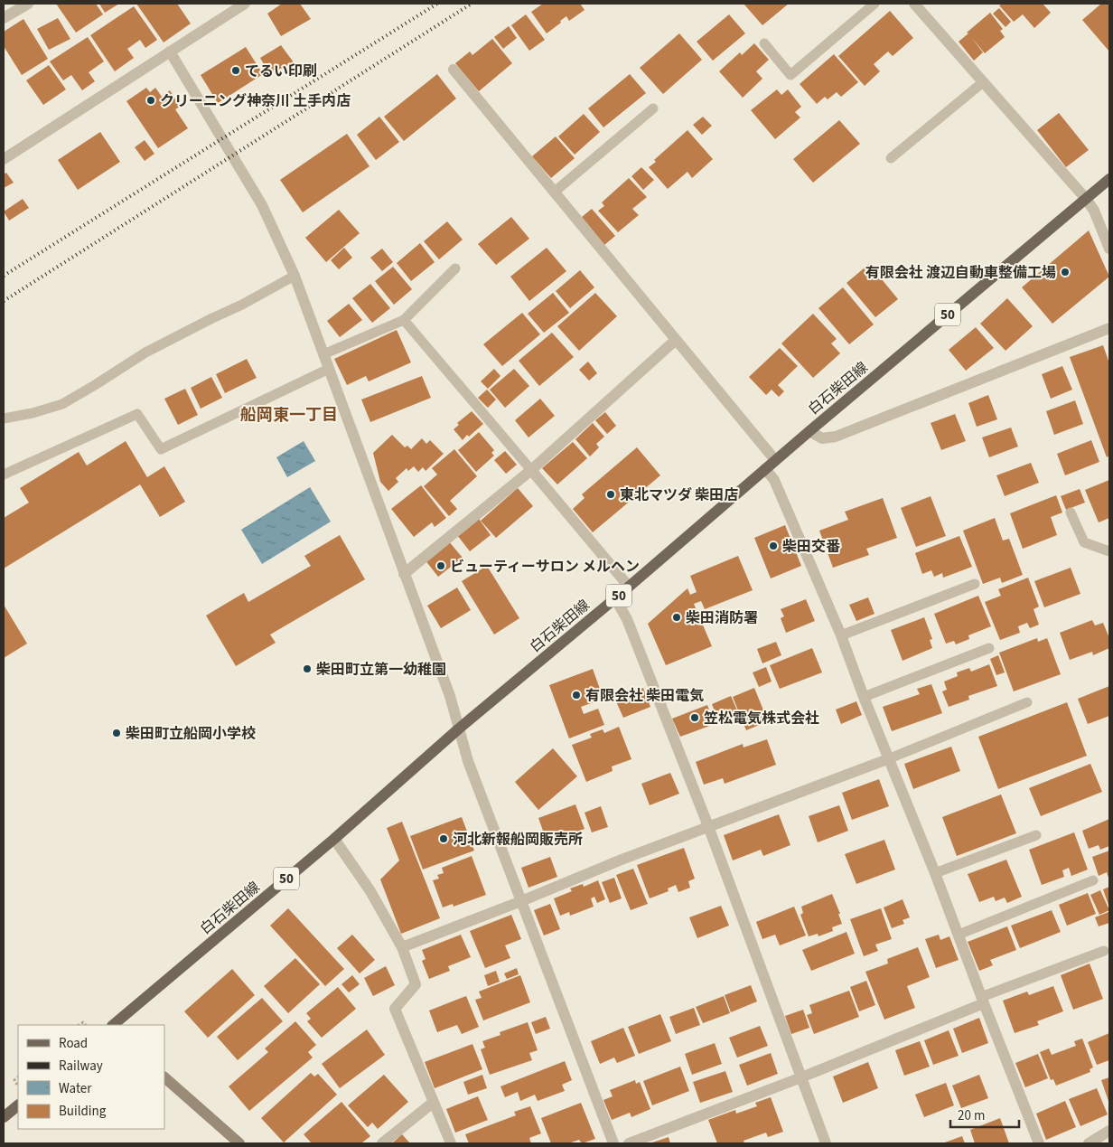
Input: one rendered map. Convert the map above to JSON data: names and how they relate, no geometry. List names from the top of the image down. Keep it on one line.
{"streets":{"main road":["50","白石柴田線"]},"districts":["船岡東一丁目"],"places":["てるい印刷","クリーニング神奈川 土手内店","有限会社 渡辺自動車整備工場","東北マツダ 柴田店","柴田交番","ビューティーサロン メルヘン","柴田消防署","柴田町立第一幼稚園","有限会社 柴田電気","笠松電気株式会社","柴田町立船岡小学校","河北新報船岡販売所"],"legend":["Road","Railway","Water","Building"],"scale_bar":"20 m"}
